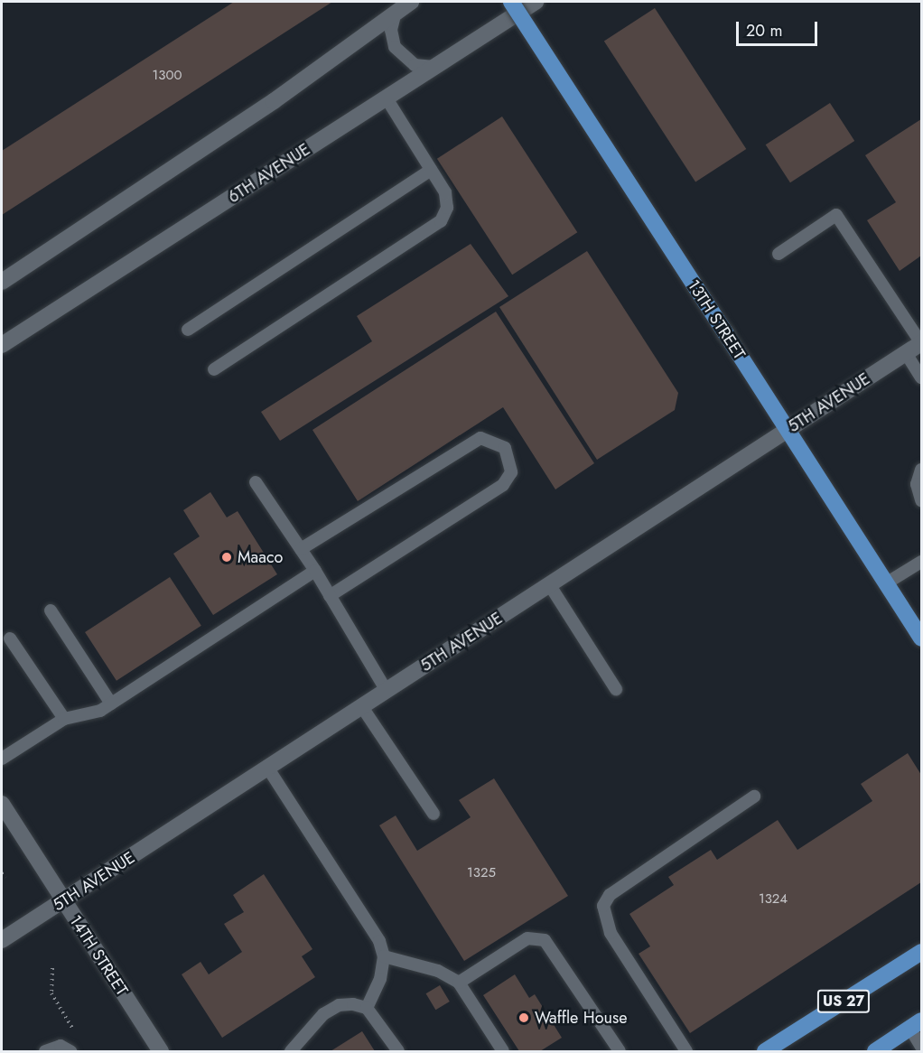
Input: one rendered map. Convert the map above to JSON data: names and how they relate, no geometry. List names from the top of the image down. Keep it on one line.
{"streets":{"main road":["13TH STREET","US 27"],"street":["6TH AVENUE","5TH AVENUE","14TH STREET"]},"crossings":[["13TH STREET","5TH AVENUE"],["5TH AVENUE","14TH STREET"]],"places":["Maaco","Waffle House"],"house_numbers":["1300","1325","1324"],"scale_bar":"20 m"}
